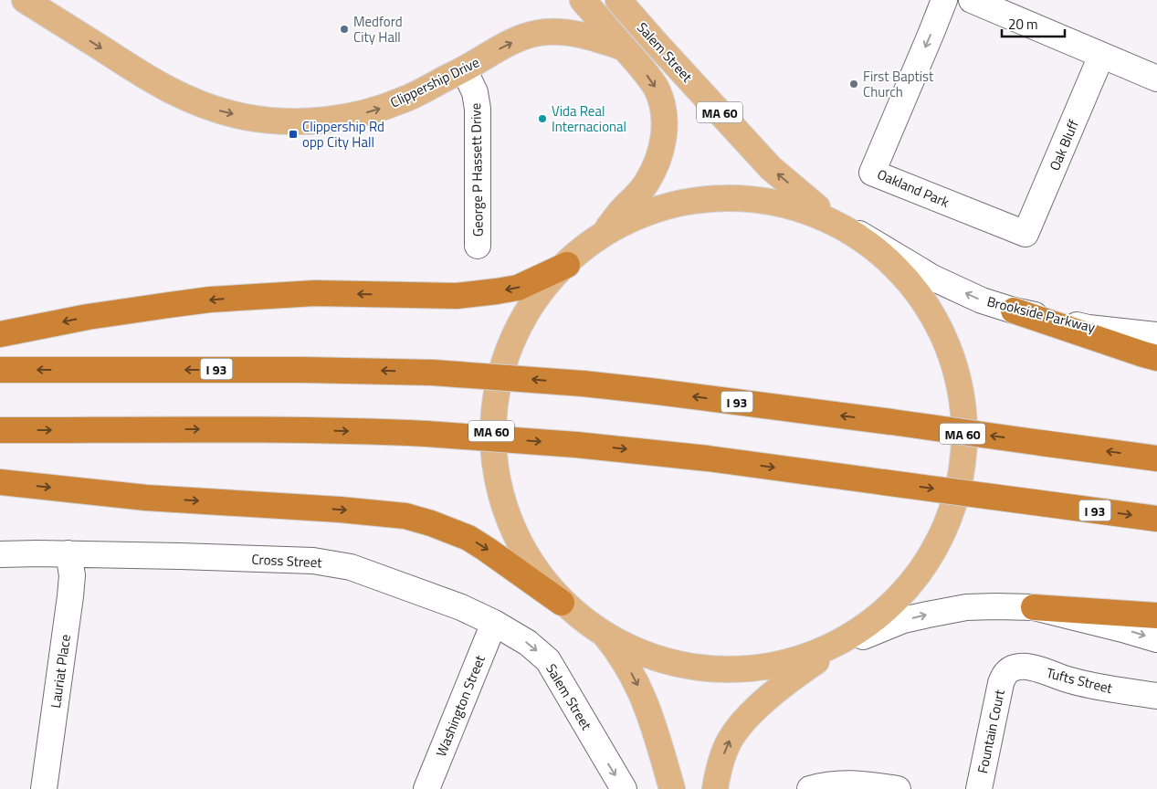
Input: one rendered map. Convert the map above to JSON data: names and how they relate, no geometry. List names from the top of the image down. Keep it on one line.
{"streets":{"highway":["I 93"],"main road":["Salem Street","Clippership Drive","MA 60"],"street":["Oak Bluff","George P Hassett Drive","Oakland Park","Brookside Parkway","Cross Street","Lauriat Place","Tufts Street","Washington Street","Fountain Court"]},"crossings":[["Salem Street","Clippership Drive"],["Salem Street","MA 60"],["Salem Street","Cross Street"],["Salem Street","Washington Street"],["Clippership Drive","George P Hassett Drive"],["MA 60","Brookside Parkway"],["Oak Bluff","Oakland Park"],["Cross Street","Lauriat Place"],["Cross Street","Washington Street"],["Tufts Street","Fountain Court"]],"one_way":["Clippership Drive","Brookside Parkway"],"places":{"other":["Medford City Hall","First Baptist Church","Vida Real Internacional"],"transit":["Clippership Rd opp City Hall"]},"scale_bar":"20 m"}
